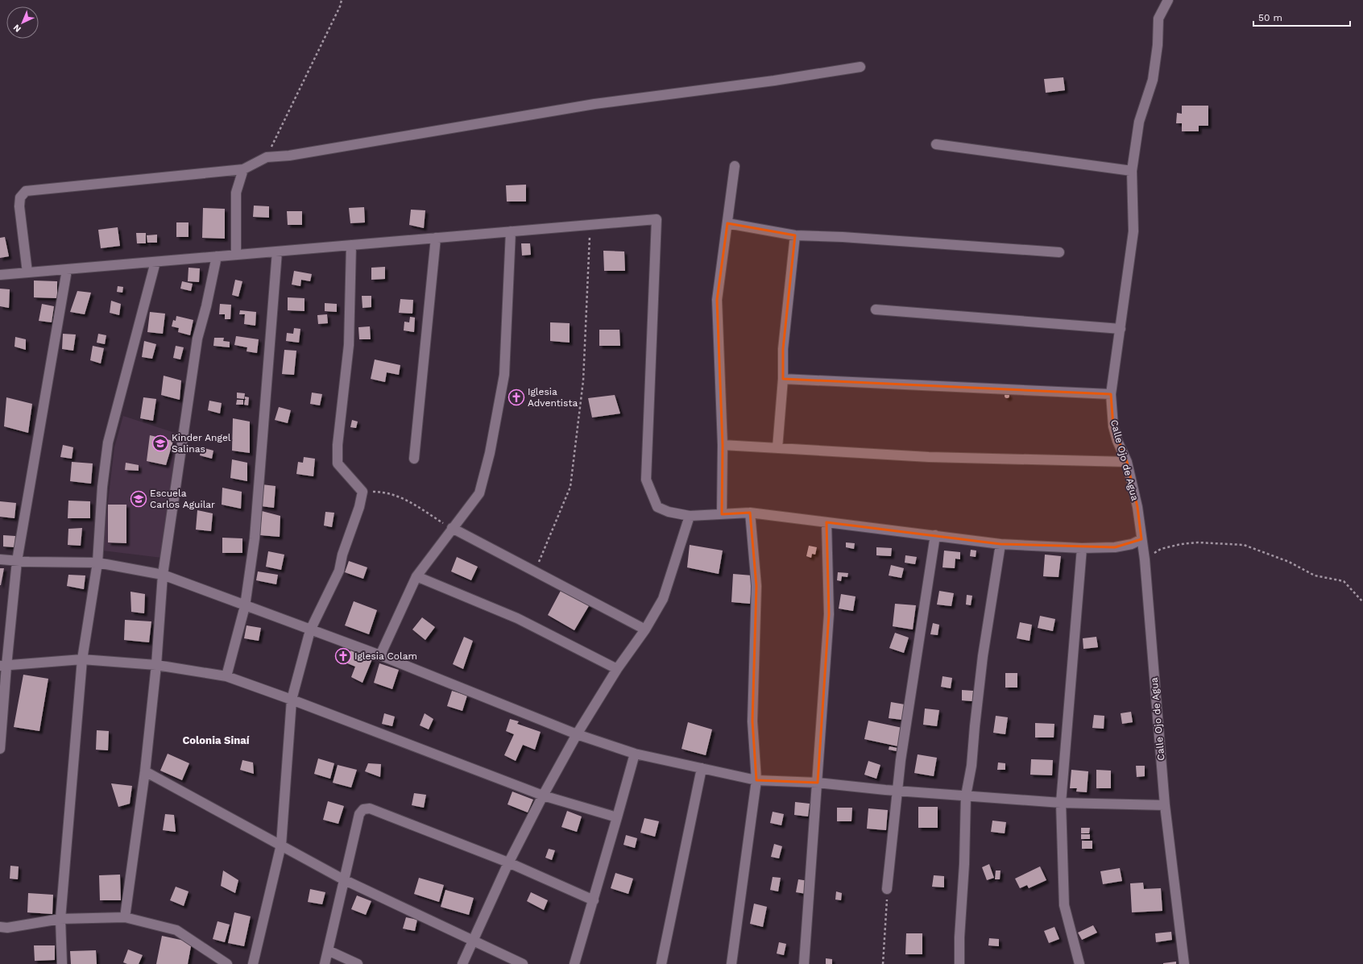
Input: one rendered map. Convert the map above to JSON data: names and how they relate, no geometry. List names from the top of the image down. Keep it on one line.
{"streets":{"street":["Calle Ojo de Agua"]},"districts":["Colonia Sinaí"],"places":{"church":["Iglesia Adventista","Iglesia Colam"],"school or university":["Kinder Angel Salinas","Escuela Carlos Aguilar"]},"scale_bar":"50 m","north":"bottom left"}
